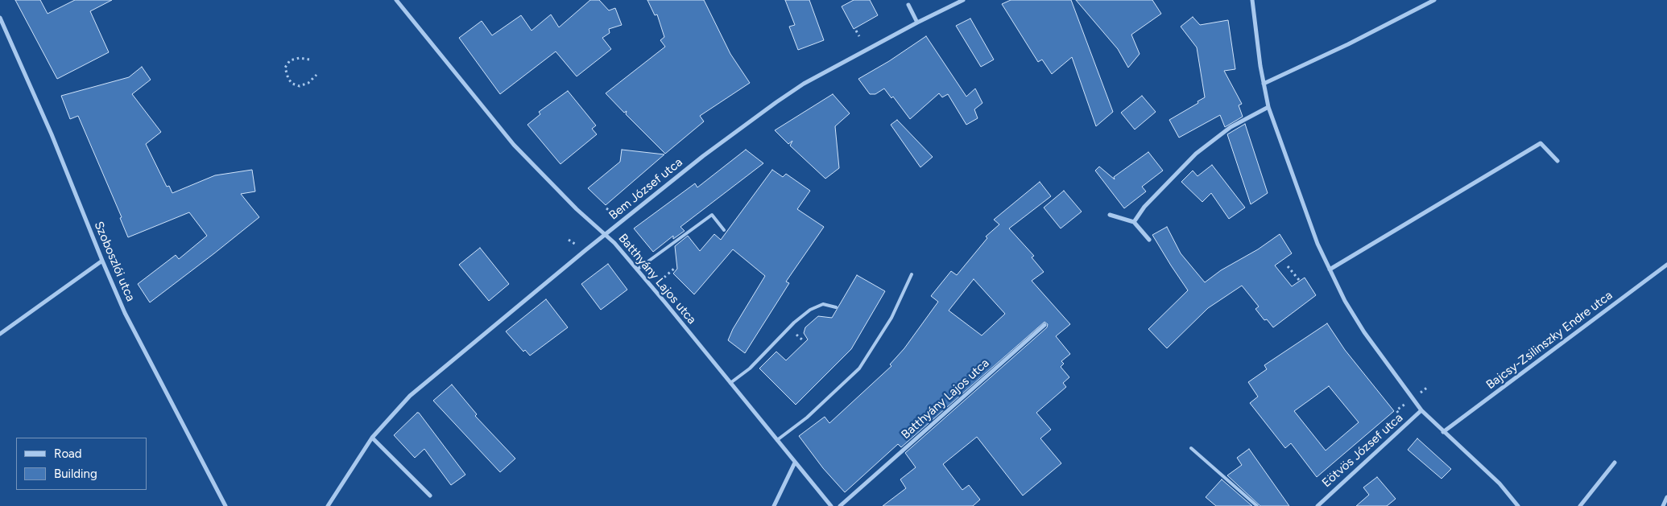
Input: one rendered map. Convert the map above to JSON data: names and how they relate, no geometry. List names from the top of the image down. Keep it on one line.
{"streets":{"street":["Bem József utca","Szoboszlói utca","Batthyány Lajos utca","Bajcsy-Zsilinszky Endre utca","Eötvös József utca"]},"crossings":[["Bem József utca","Batthyány Lajos utca"]],"legend":["Road","Building"]}
